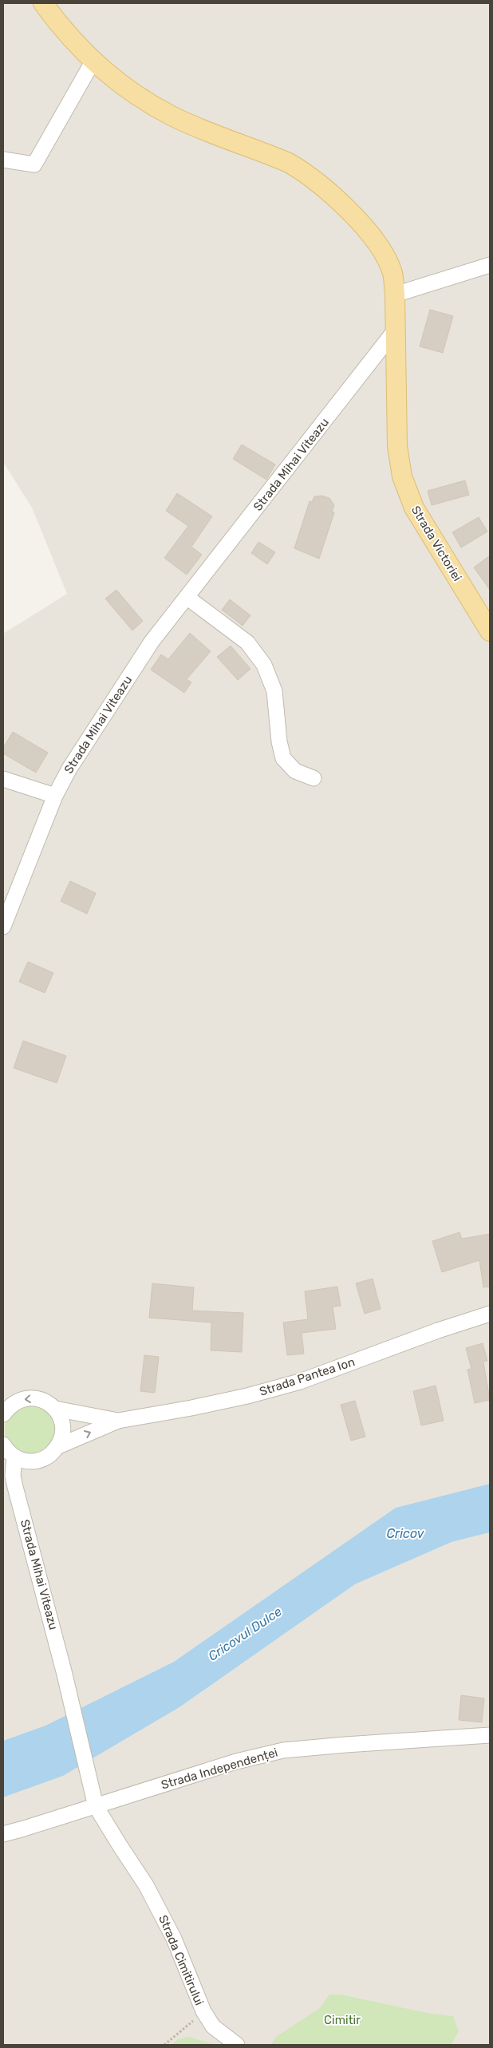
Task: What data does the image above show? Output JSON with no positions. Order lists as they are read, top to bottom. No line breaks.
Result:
{"streets":{"main road":["Strada Victoriei"],"street":["Strada Mihai Viteazu","Strada Pantea Ion","Strada Independenței","Strada Cimitirului"]},"crossings":[["Strada Mihai Viteazu","Strada Victoriei"],["Strada Mihai Viteazu","Strada Independenței"],["Strada Mihai Viteazu","Strada Cimitirului"],["Strada Independenței","Strada Cimitirului"]],"water":["Cricov","Cricovul Dulce"],"parks":["Cimitir"]}
